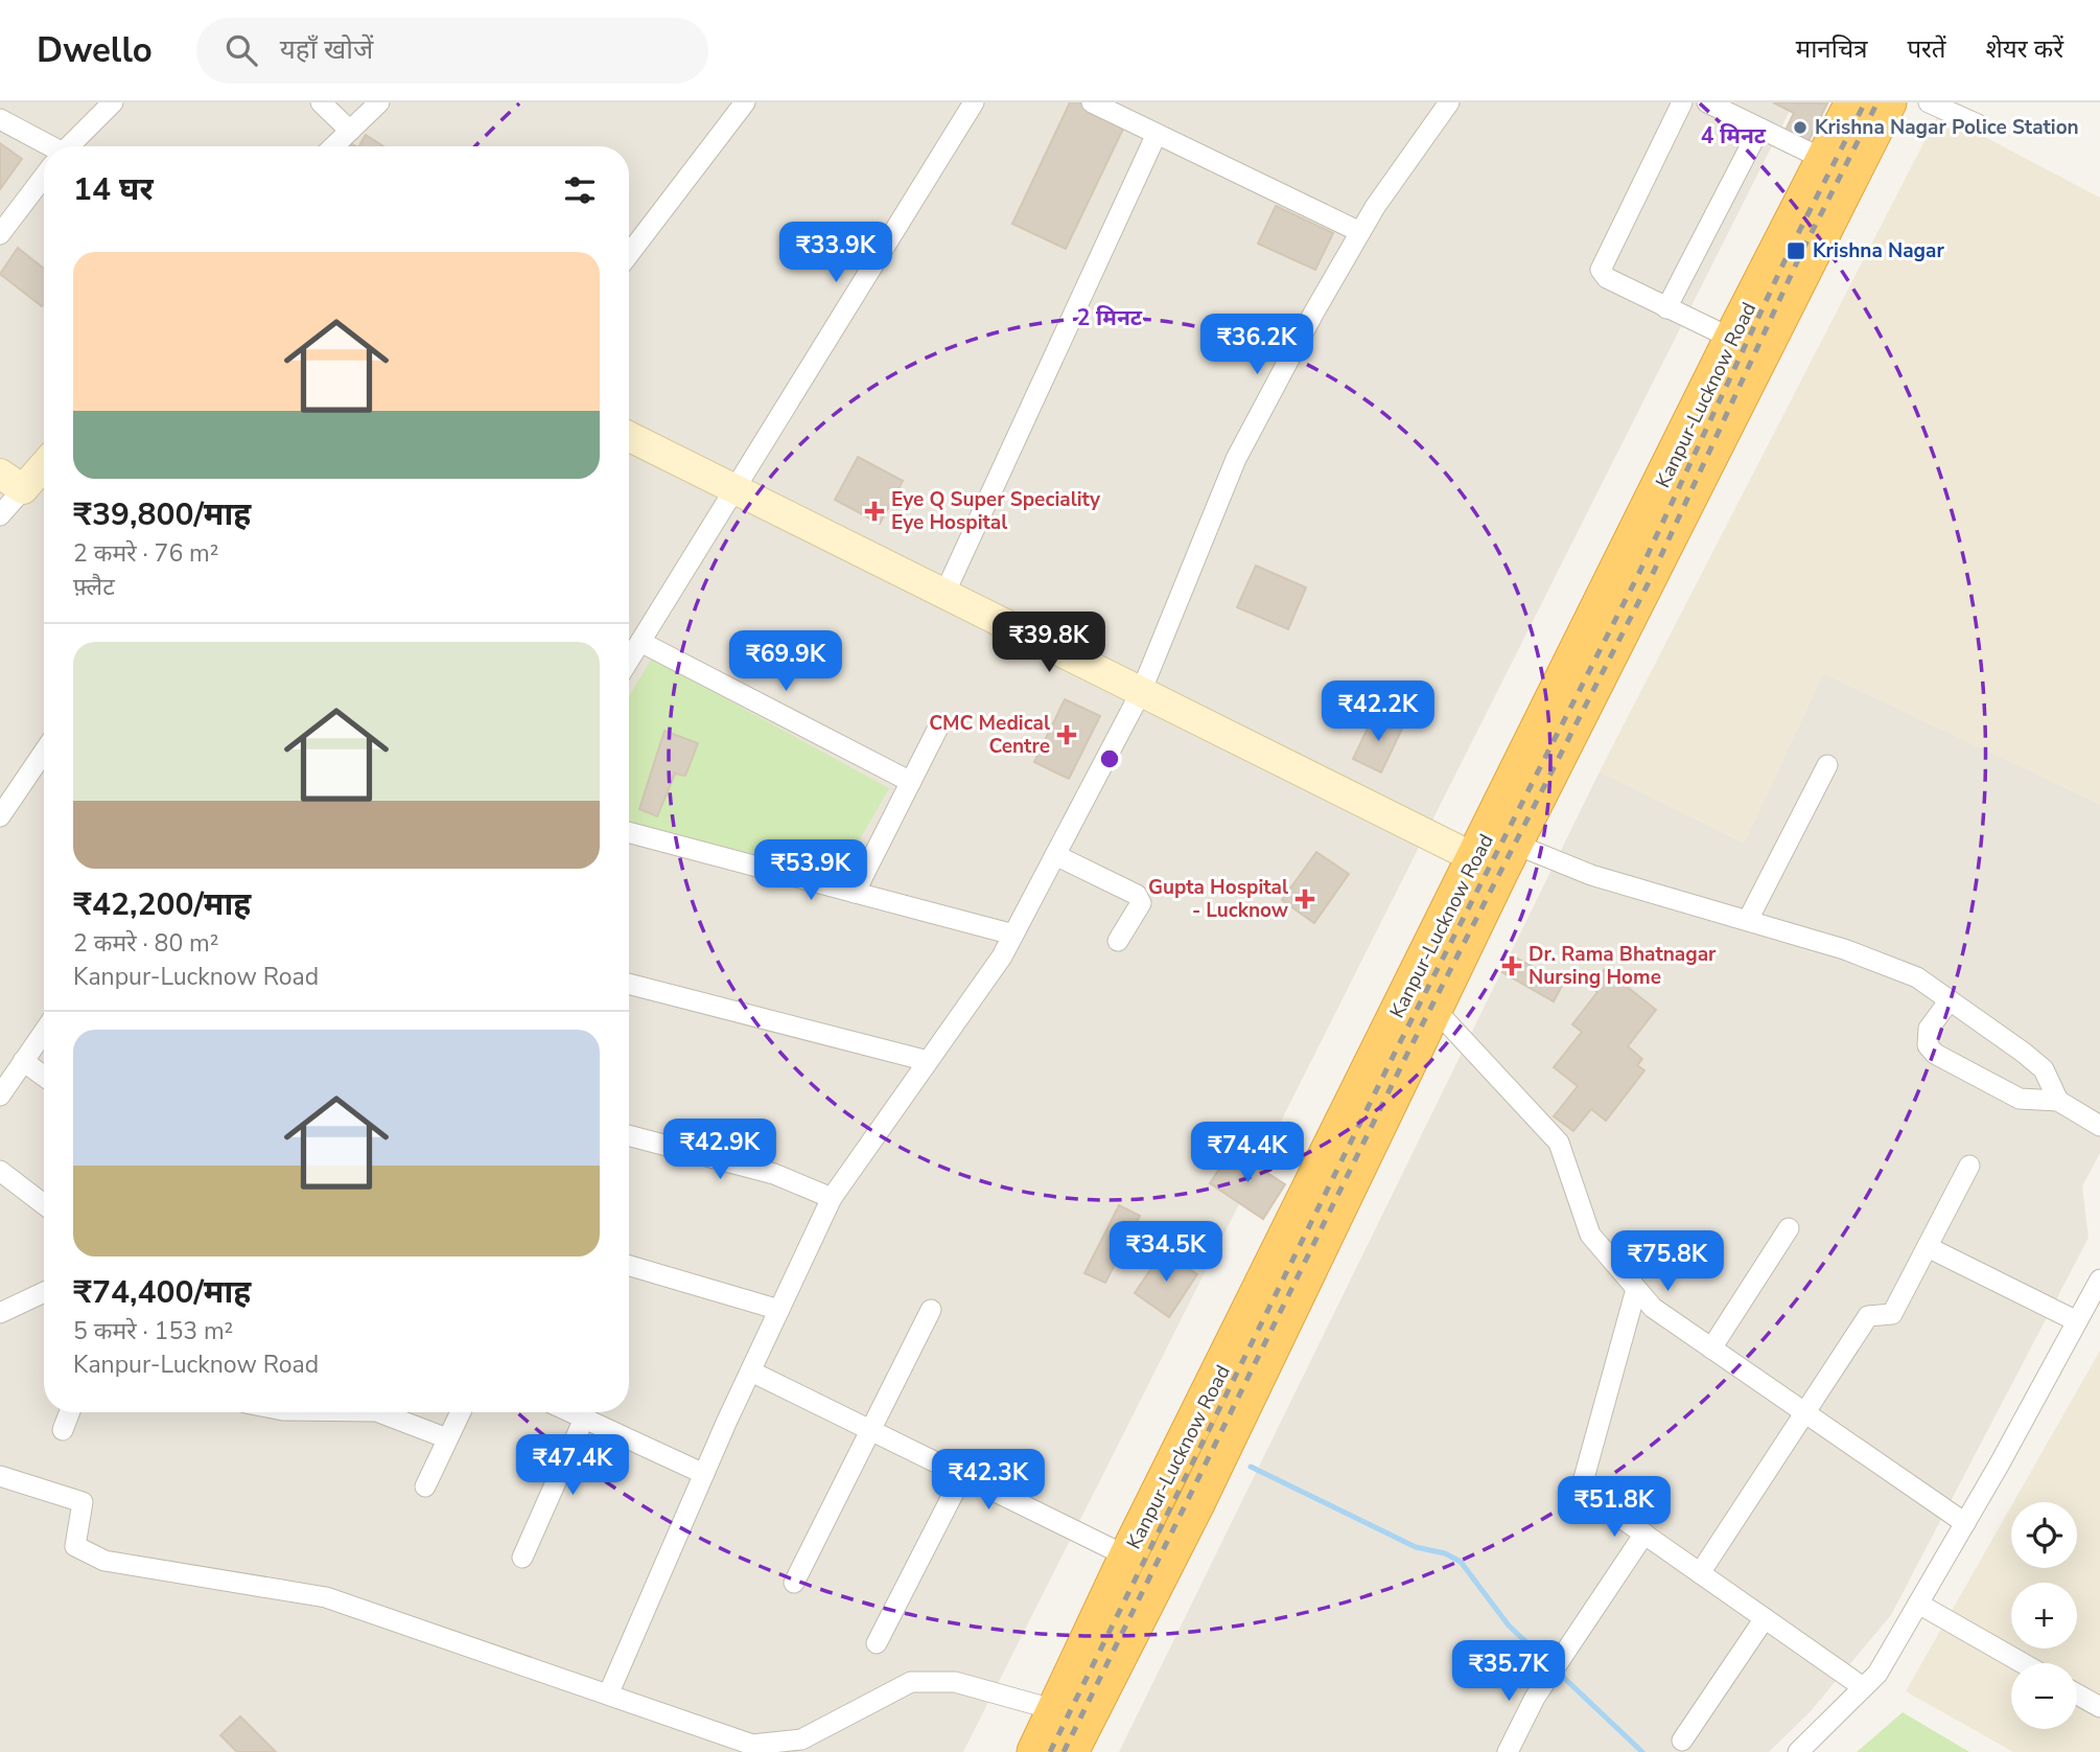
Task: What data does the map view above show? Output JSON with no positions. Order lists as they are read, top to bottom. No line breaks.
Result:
{"streets":{"highway":["Kanpur-Lucknow Road"]},"places":{"other":["Krishna Nagar Police Station"],"transit":["Krishna Nagar"],"health":["Eye Q Super Speciality Eye Hospital","CMC Medical Centre","Gupta Hospital - Lucknow","Dr. Rama Bhatnagar Nursing Home"]},"page":{"header":"Dwello","search":"यहाँ खोजें","nav":["मानचित्र","परतें","शेयर करें"],"heading":"14 घर","price":["₹33.9K","₹36.2K","₹39.8K","₹69.9K","₹42.2K","₹53.9K","₹42.9K","₹74.4K","₹34.5K","₹75.8K","₹47.4K","₹42.3K","₹51.8K","₹35.7K"],"list":[{"name":"₹39,800/माह","note":"2 कमरे · 76 m² · फ़्लैट"},{"name":"₹42,200/माह","note":"2 कमरे · 80 m² · Kanpur-Lucknow Road"},{"name":"₹74,400/माह","note":"5 कमरे · 153 m² · Kanpur-Lucknow Road"}],"map_buttons":["+","−"]},"rings":["4 मिनट","2 मिनट"]}
